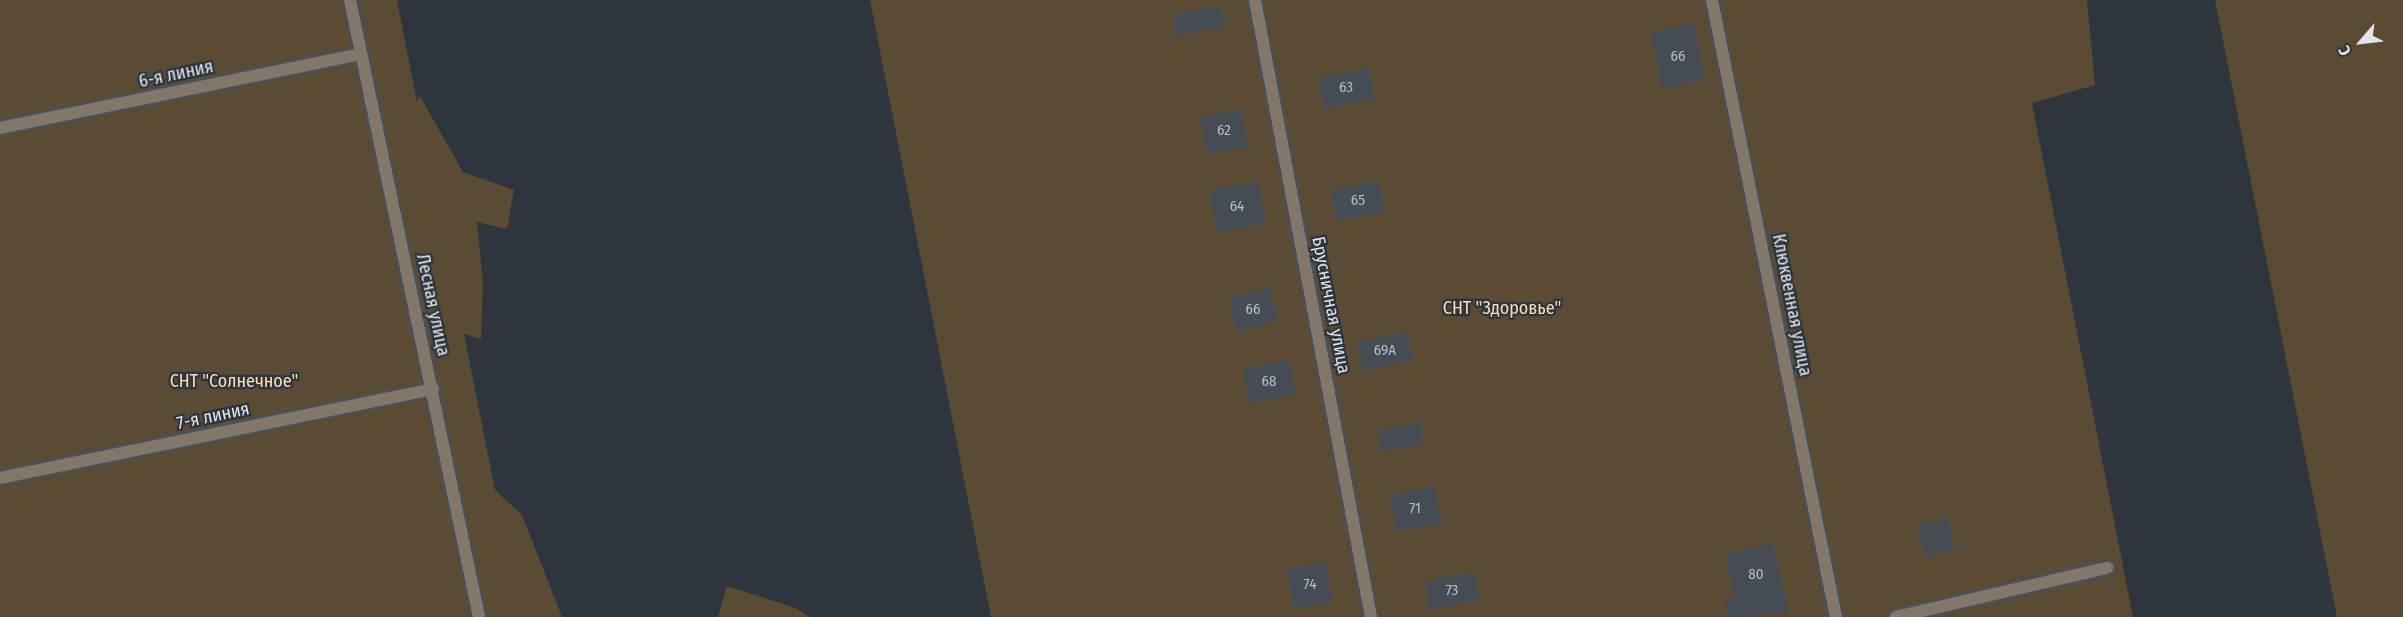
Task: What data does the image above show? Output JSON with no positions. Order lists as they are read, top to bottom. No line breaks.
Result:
{"streets":{"street":["6-я линия","Лесная улица","Брусничная улица","Клюквенная улица","7-я линия"]},"crossings":[["6-я линия","Лесная улица"],["Лесная улица","7-я линия"]],"parks":["СНТ \"Здоровье\"","СНТ \"Солнечное\""],"house_numbers":["66","63","62","65","64","66","69А","68","71","80","74","73"],"north":"bottom left"}
